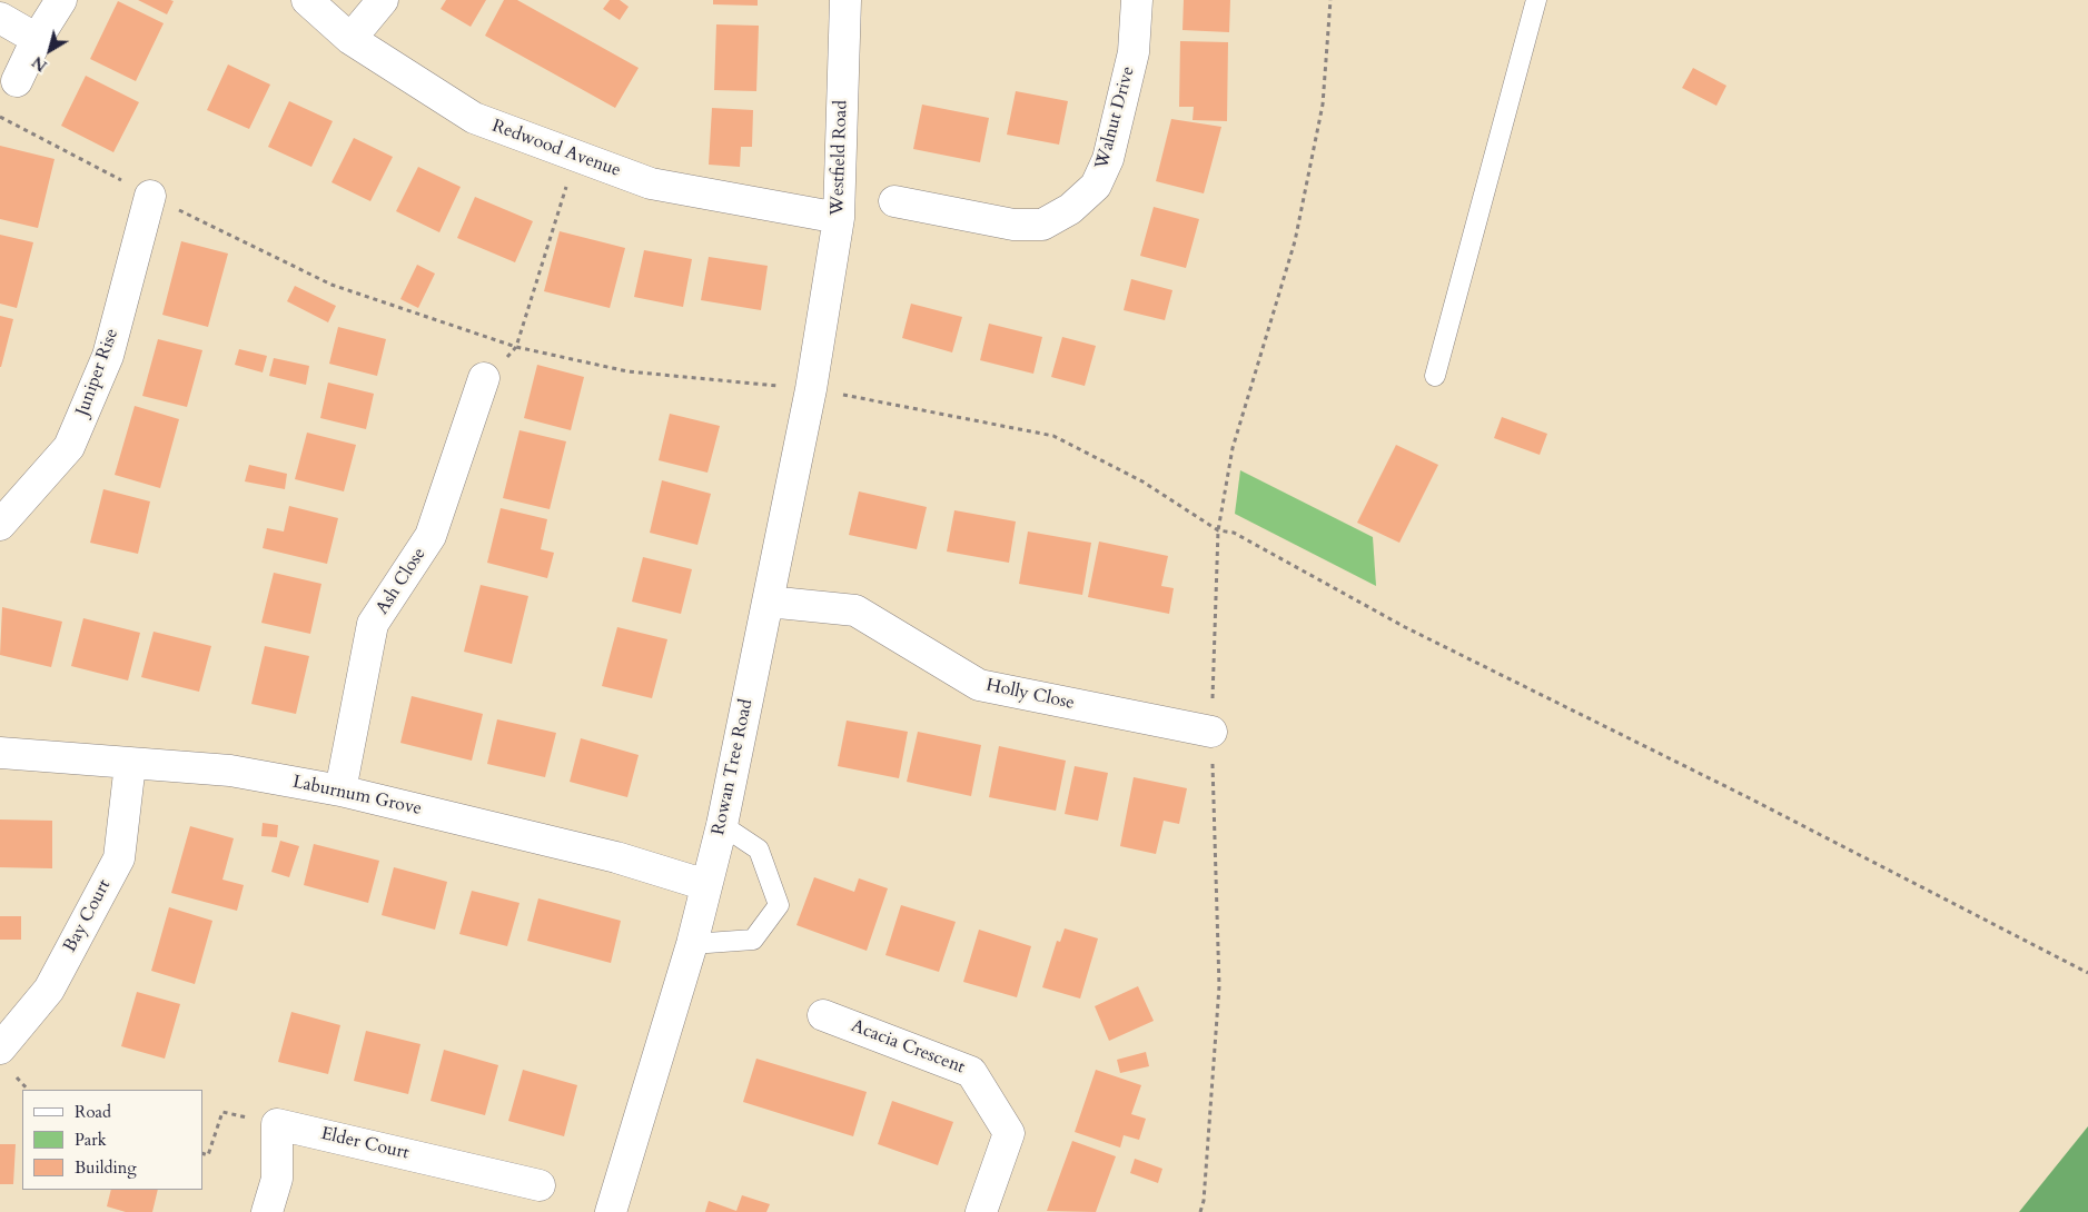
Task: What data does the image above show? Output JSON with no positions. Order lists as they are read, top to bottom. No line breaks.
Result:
{"streets":{"street":["Walnut Drive","Redwood Avenue","Westfield Road","Juniper Rise","Ash Close","Holly Close","Rowan Tree Road","Laburnum Grove","Bay Court","Acacia Crescent","Elder Court"]},"crossings":[["Redwood Avenue","Westfield Road"],["Westfield Road","Rowan Tree Road"],["Ash Close","Laburnum Grove"],["Holly Close","Rowan Tree Road"],["Rowan Tree Road","Laburnum Grove"],["Laburnum Grove","Bay Court"]],"legend":["Road","Park","Building"],"north":"bottom left"}
